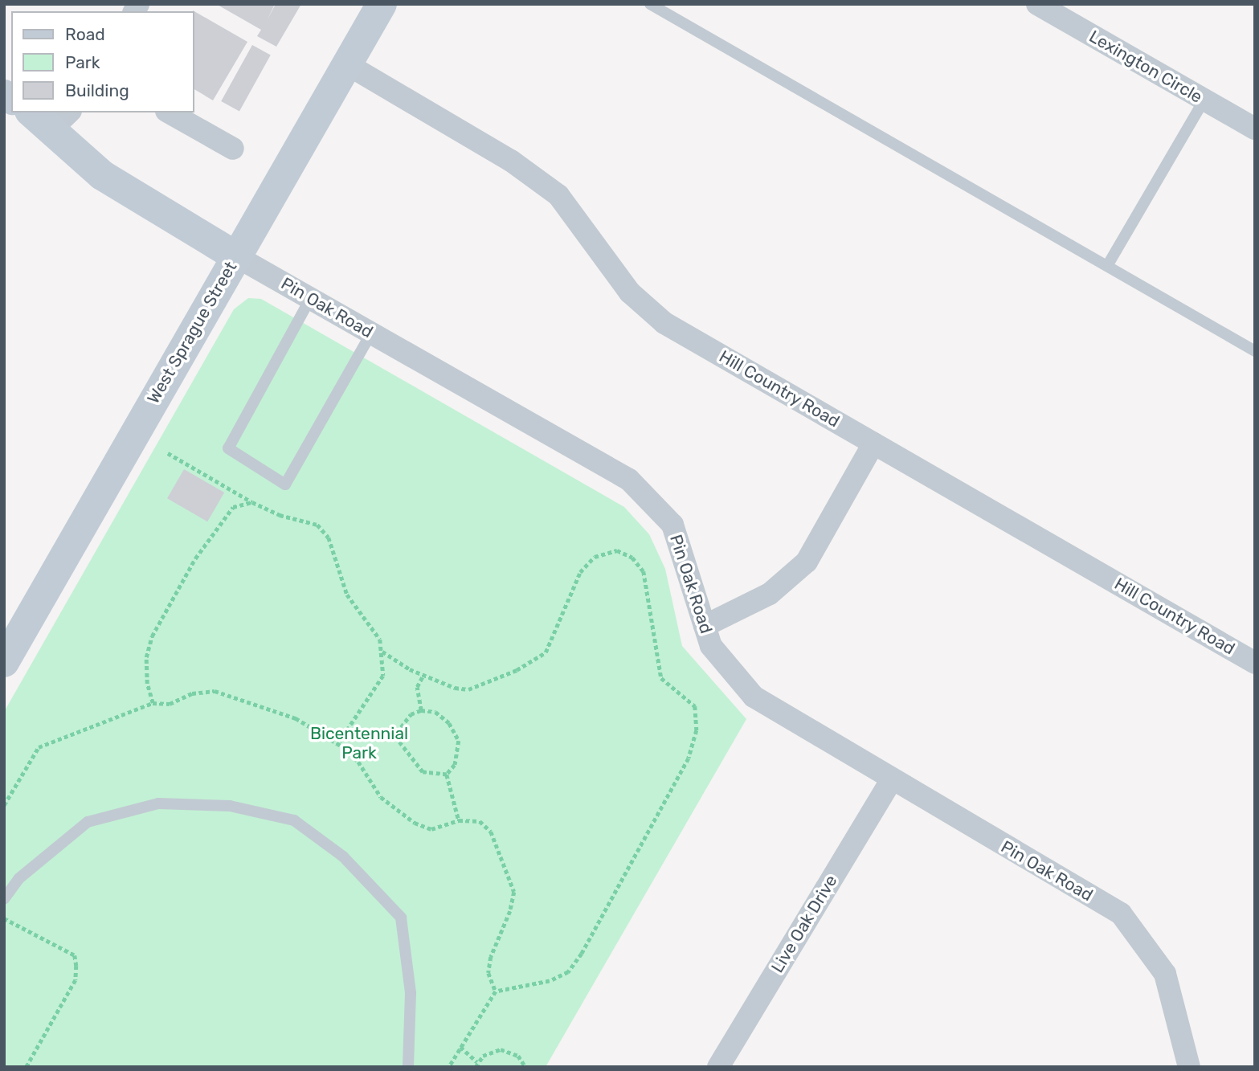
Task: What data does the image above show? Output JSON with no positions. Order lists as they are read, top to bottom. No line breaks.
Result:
{"streets":{"street":["Lexington Circle","Pin Oak Road","West Sprague Street","Hill Country Road","Live Oak Drive"]},"crossings":[["Pin Oak Road","West Sprague Street"],["Pin Oak Road","Live Oak Drive"],["West Sprague Street","Hill Country Road"]],"parks":["Bicentennial Park"],"legend":["Road","Park","Building"]}
